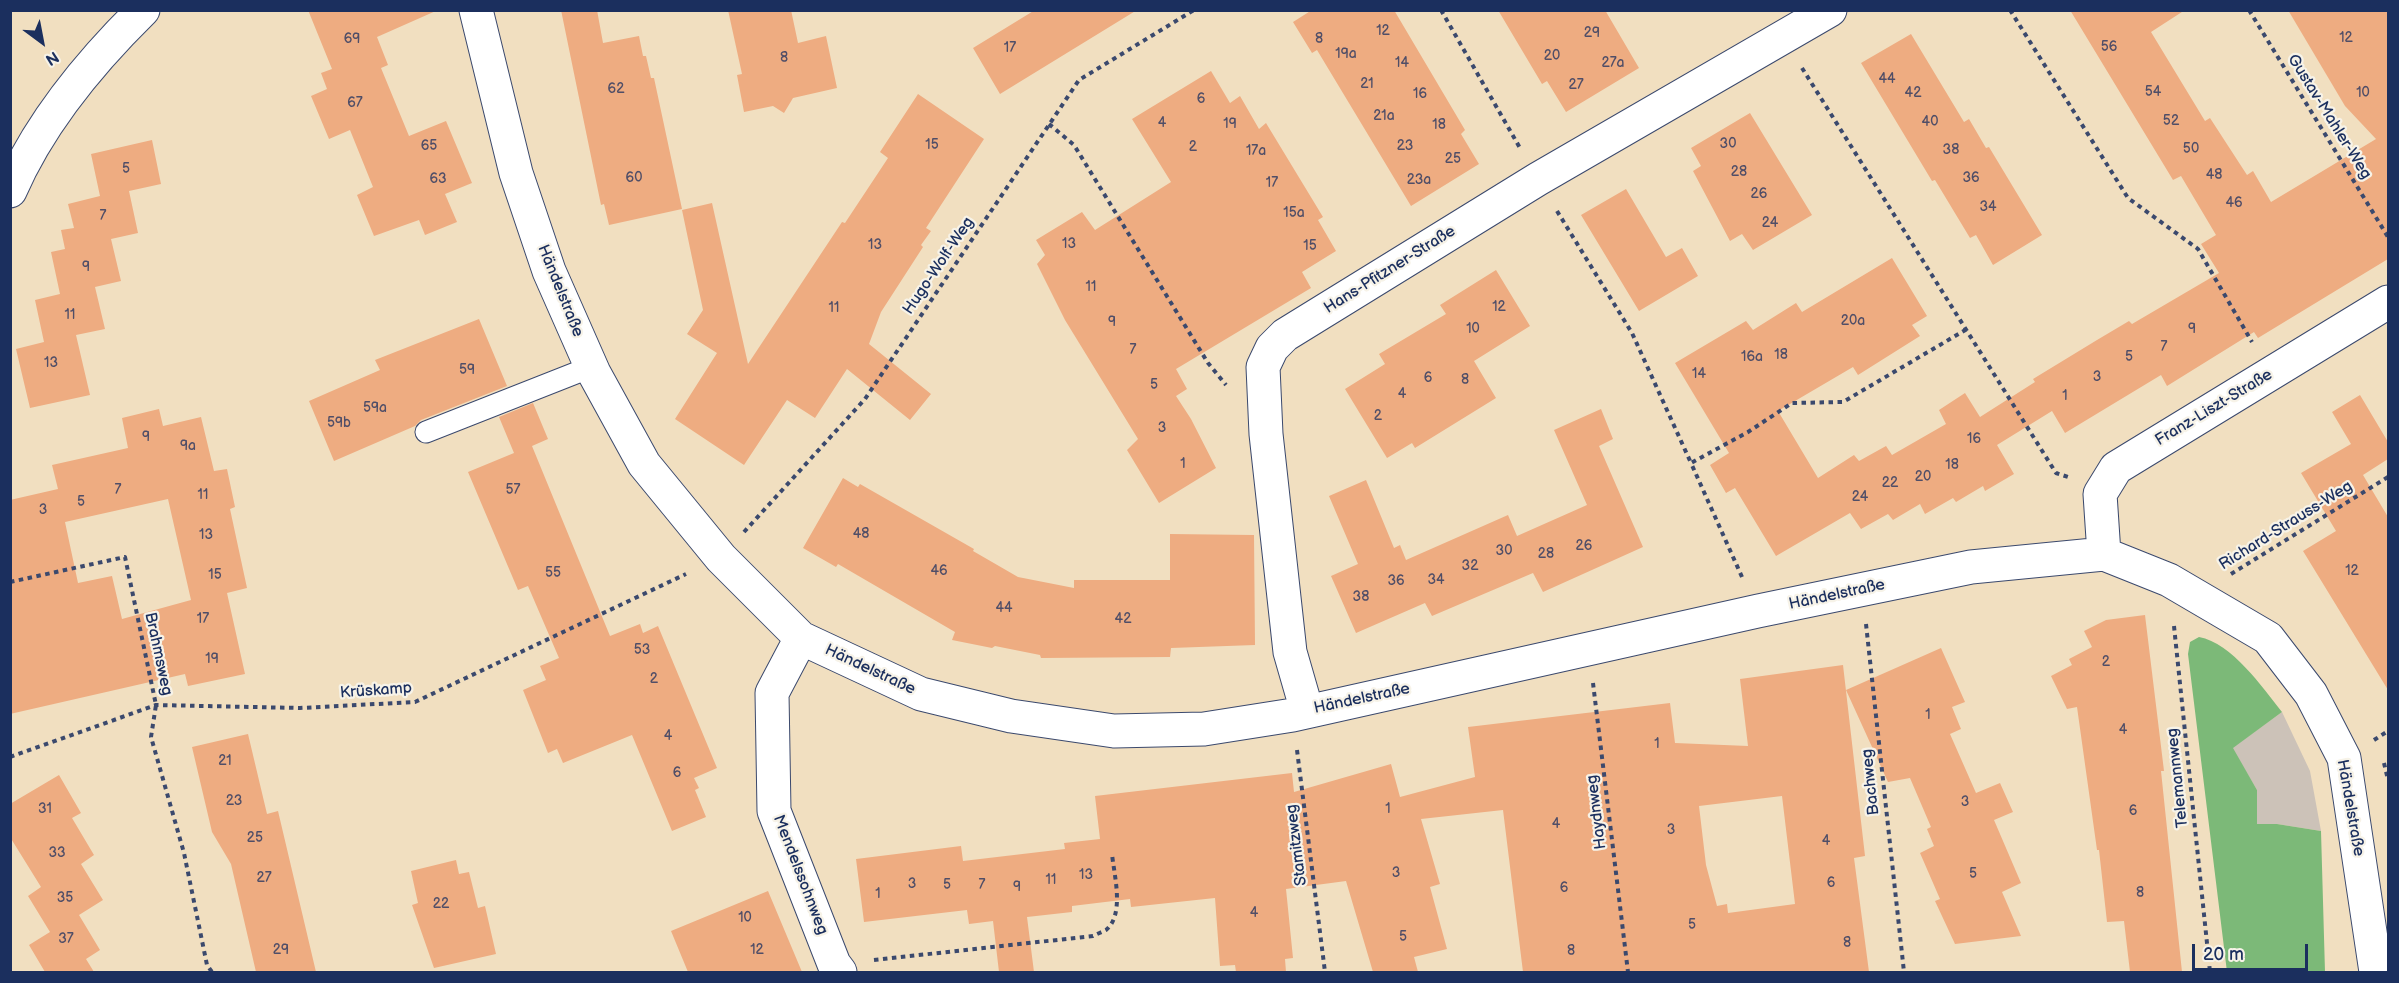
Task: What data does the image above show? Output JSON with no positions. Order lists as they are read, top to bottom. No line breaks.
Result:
{"streets":{"street":["Hans-Pfitzner-Straße","Händelstraße","Franz-Liszt-Straße","Mendelssohnweg"],"path":["Gustav-Mahler-Weg","Hugo-Wolf-Weg","Richard-Strauss-Weg","Brahmsweg","Krüskamp","Telemannweg","Bachweg","Haydnweg","Stamitzweg"]},"crossings":[["Hugo-Wolf-Weg","Händelstraße"],["Hugo-Wolf-Weg","Krüskamp"],["Hans-Pfitzner-Straße","Händelstraße"],["Hans-Pfitzner-Straße","Stamitzweg"],["Händelstraße","Richard-Strauss-Weg"],["Händelstraße","Krüskamp"],["Händelstraße","Telemannweg"],["Händelstraße","Bachweg"],["Händelstraße","Haydnweg"],["Händelstraße","Stamitzweg"],["Händelstraße","Mendelssohnweg"],["Richard-Strauss-Weg","Telemannweg"],["Brahmsweg","Krüskamp"]],"house_numbers":["12","29","12","69","8","56","17","19a","20","8","14","27a","44","21","27","62","54","42","10","16","6","67","21a","52","40","4","19","18","30","15","65","23","2","50","38","17a","25","5","28","48","60","36","63","23a","17","26","46","34","15a","7","24","13","13","15","9","11","12","11","11","20a","9","10","9","7","7","18","16a","5","13","59","14","3","6","8","5","4","1","59a","2","59b","3","9","16","9a","1","18","20","22","7","57","11","24","5","3","48","13","26","30","28","32","46","12","55","15","34","36","38","44","17","42","53","19","2","2","1","4","4","1","21","6","23","3","31","1","6","4","3","25","4","33","3","5","13","27","11","6","3","5","7","9","6","8","1","35","22","4","10","5","5","37","8","29","12","8"],"scale_bar":"20 m","north":"bottom right"}
